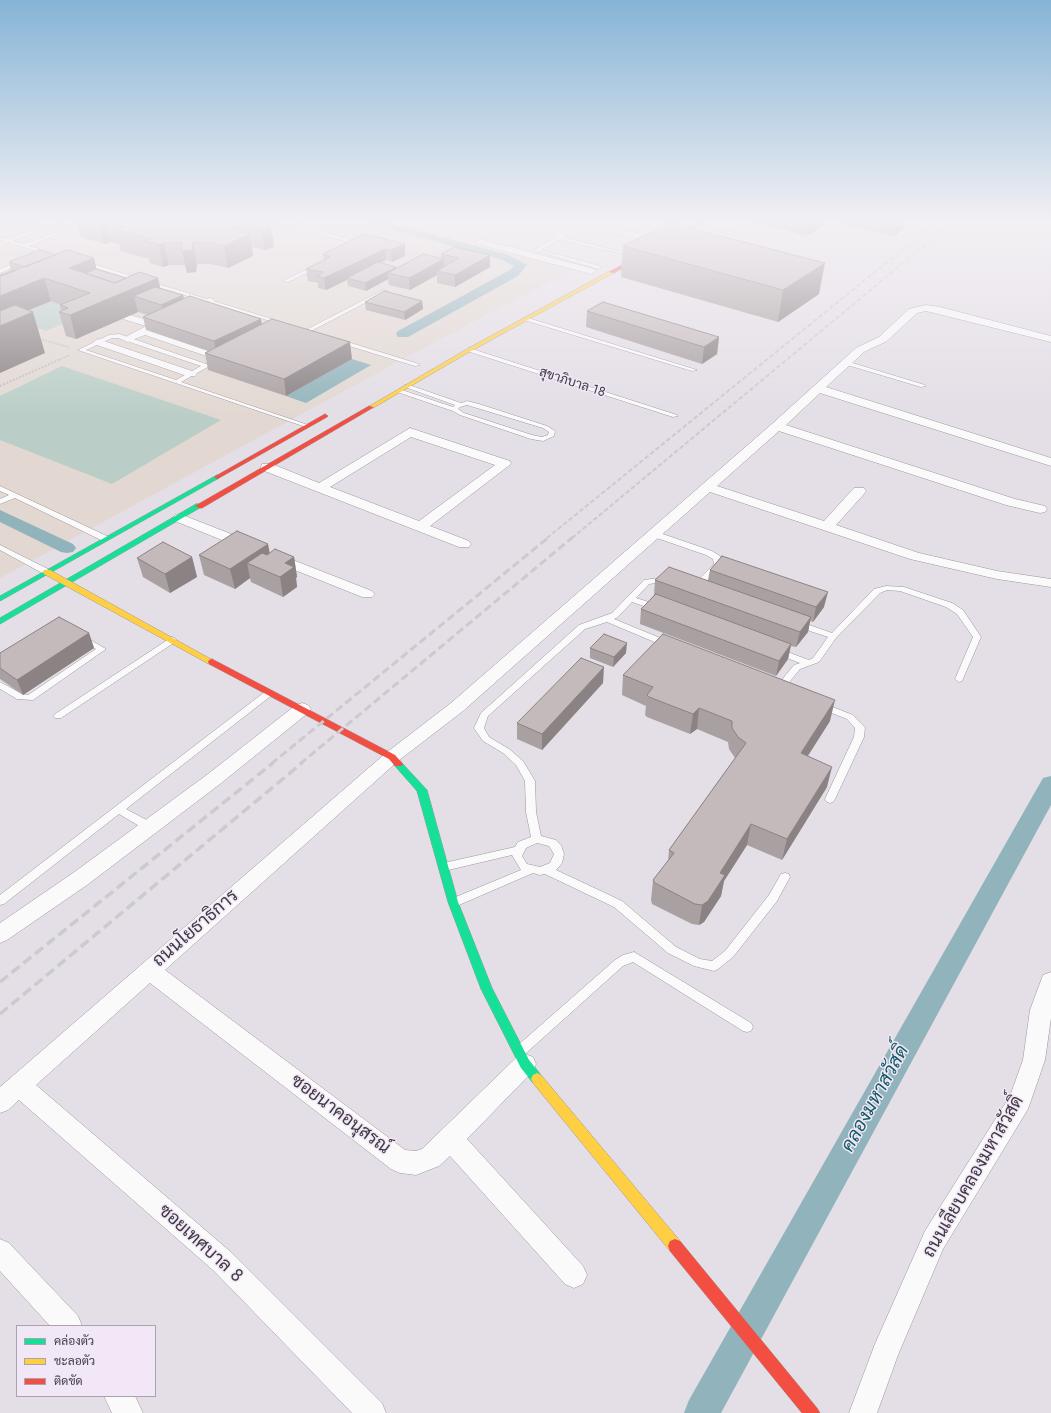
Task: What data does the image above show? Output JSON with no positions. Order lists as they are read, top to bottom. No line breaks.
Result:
{"streets":{"street":["ถนนโยธาธิการ","ซอยนาคอนุสรณ์","ถนนเลียบคลองมหาสวัสดิ์","ซอยเทศบาล 8"],"lane":["สุขาภิบาล 18"]},"crossings":[["ถนนโยธาธิการ","ซอยนาคอนุสรณ์"],["ถนนโยธาธิการ","ซอยเทศบาล 8"]],"water":["คลองมหาสวัสดิ์"],"legend":["คล่องตัว","ชะลอตัว","ติดขัด"]}
